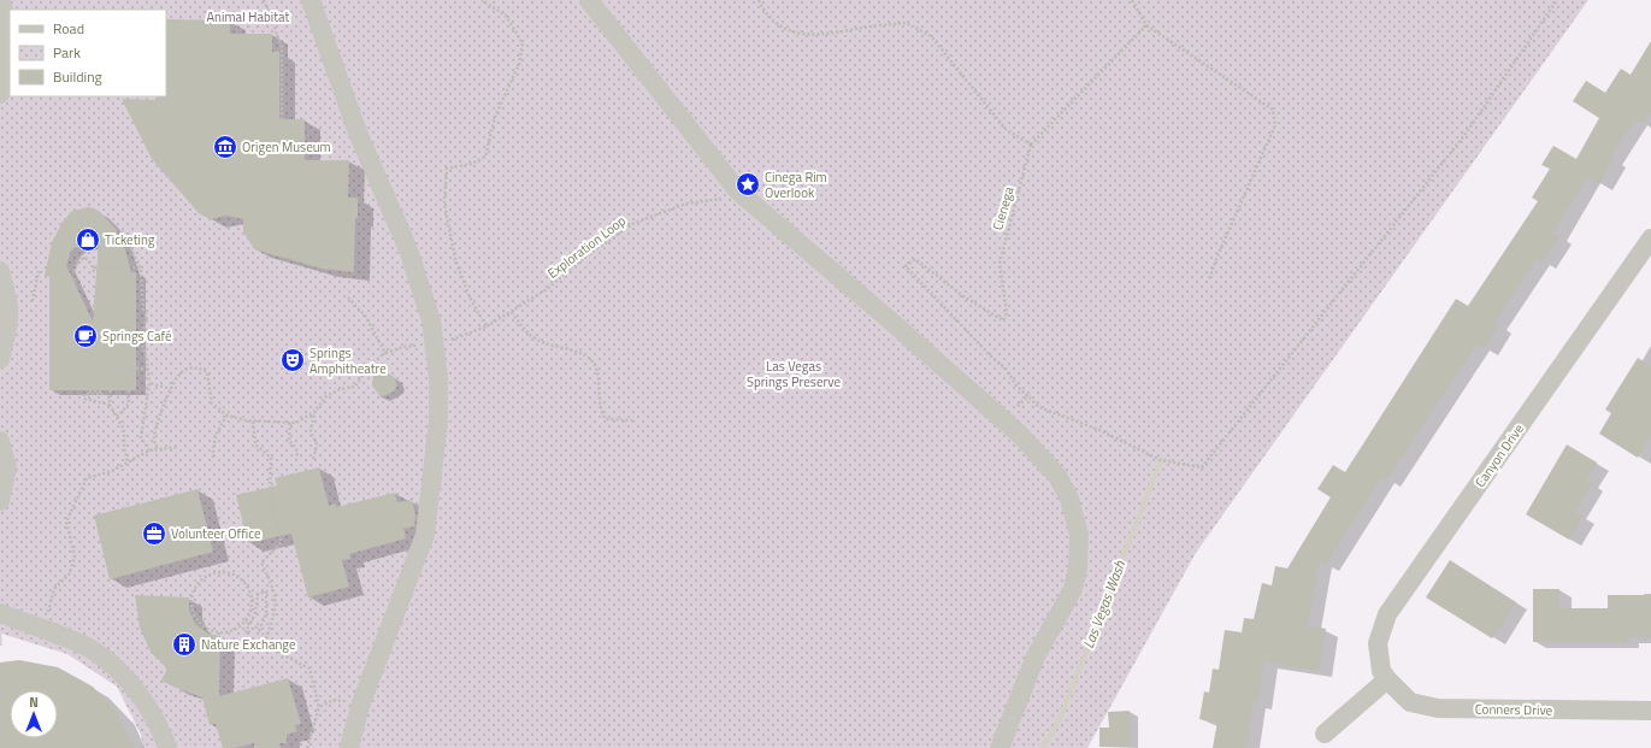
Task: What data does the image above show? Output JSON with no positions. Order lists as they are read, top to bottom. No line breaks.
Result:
{"streets":{"street":["Canyon Drive","Conners Drive"],"path":["Cienega","Exploration Loop"]},"crossings":[["Canyon Drive","Conners Drive"]],"water":["Las Vegas Wash"],"parks":["Animal Habitat","Las Vegas Springs Preserve"],"places":{"museum":["Origen Museum"],"place":["Cinega Rim Overlook"],"shop":["Ticketing"],"cafe":["Springs Café"],"theatre":["Springs Amphitheatre"],"office":["Volunteer Office"],"building":["Nature Exchange"]},"legend":["Road","Park","Building"],"north":"top"}
